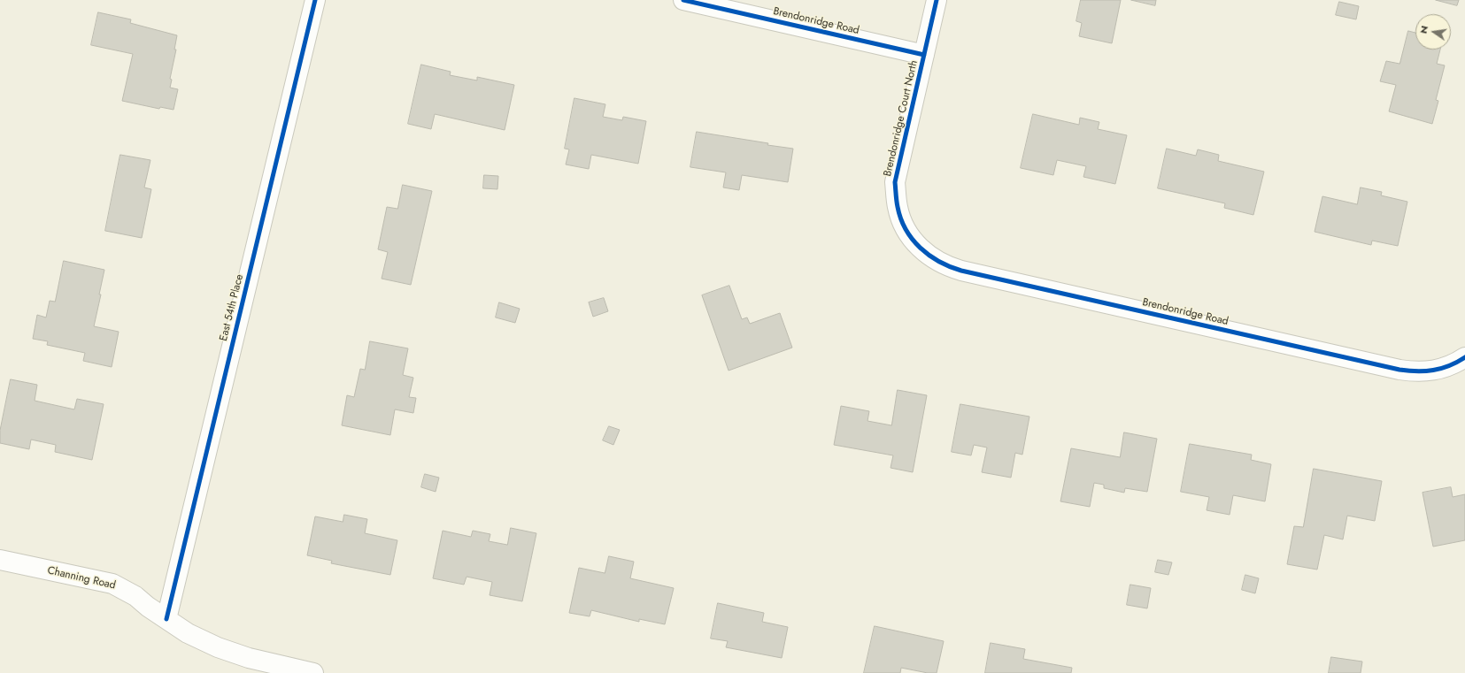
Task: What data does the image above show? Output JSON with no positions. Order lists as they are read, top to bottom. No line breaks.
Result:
{"streets":{"street":["Brendonridge Road","Brendonridge Court North","East 54th Place","Channing Road"]},"crossings":[["Brendonridge Road","Brendonridge Court North"],["East 54th Place","Channing Road"]],"north":"left"}
